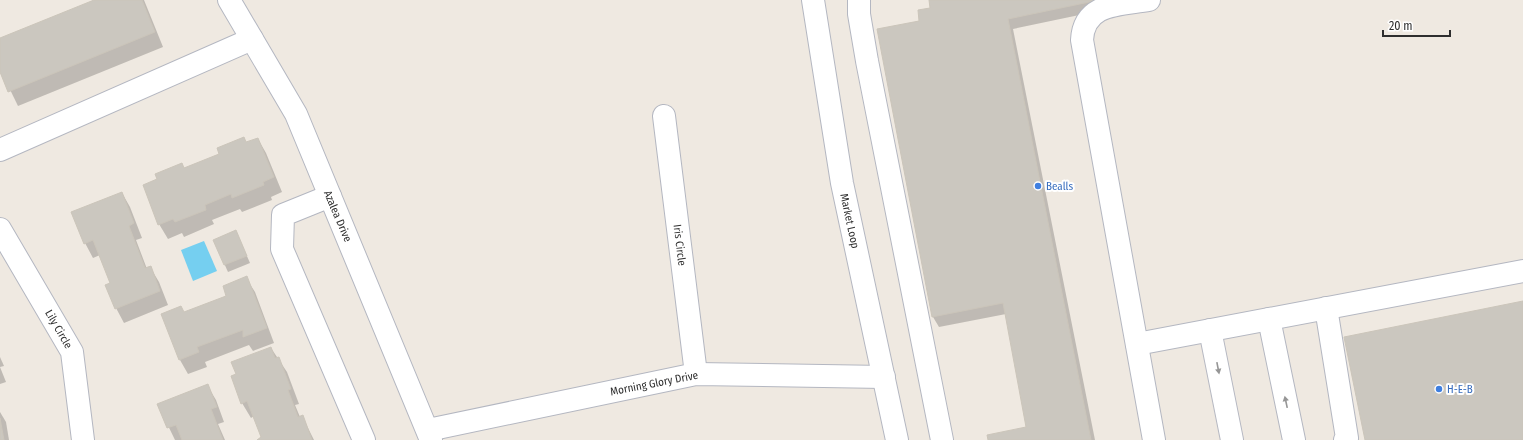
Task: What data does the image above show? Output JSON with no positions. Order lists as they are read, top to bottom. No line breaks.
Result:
{"streets":{"street":["Azalea Drive","Market Loop","Iris Circle","Lily Circle","Morning Glory Drive"]},"crossings":[["Azalea Drive","Morning Glory Drive"],["Market Loop","Morning Glory Drive"],["Iris Circle","Morning Glory Drive"]],"places":["Bealls","H-E-B"],"scale_bar":"20 m"}
